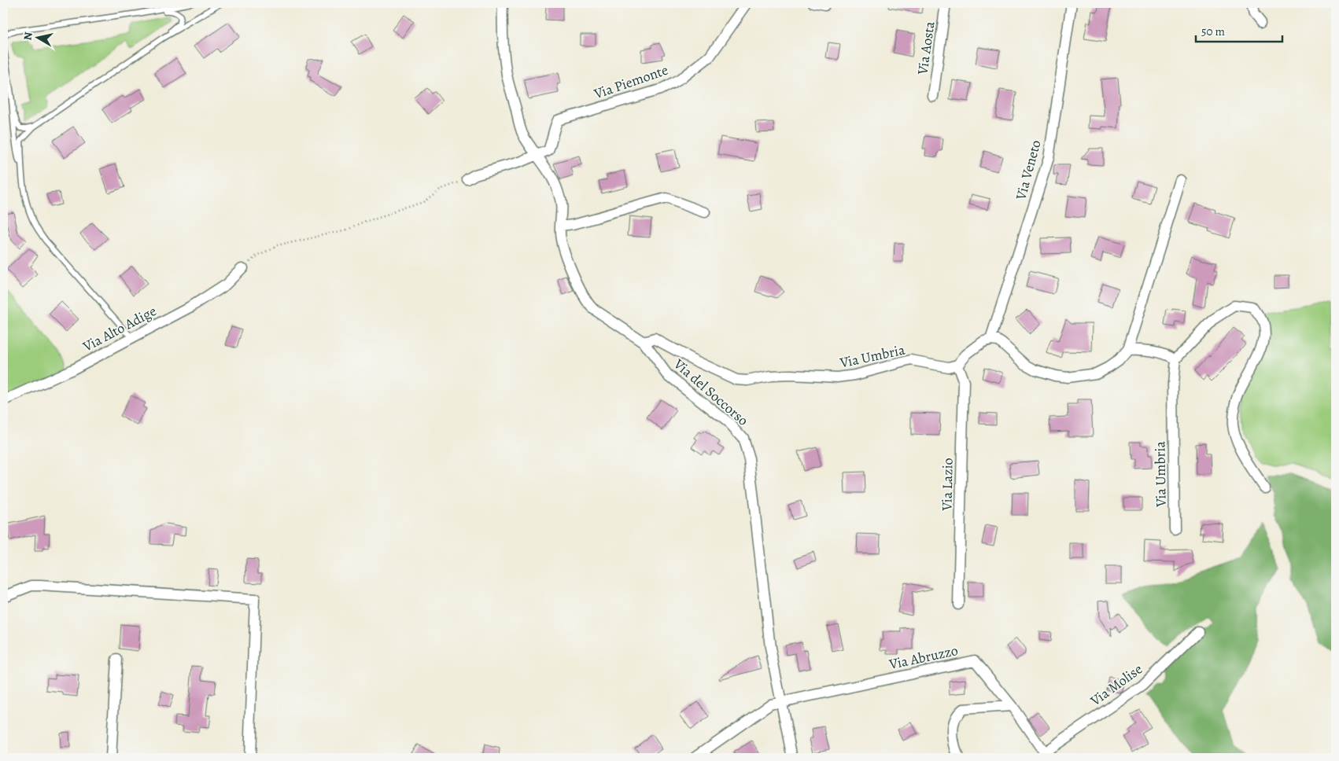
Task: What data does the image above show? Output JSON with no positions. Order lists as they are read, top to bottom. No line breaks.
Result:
{"streets":{"street":["Via Aosta","Via Piemonte","Via Veneto","Via Alto Adige","Via Umbria","Via del Soccorso","Via Lazio","Via Abruzzo","Via Molise"]},"crossings":[["Via Piemonte","Via del Soccorso"],["Via Umbria","Via del Soccorso"],["Via Umbria","Via Lazio"],["Via del Soccorso","Via Abruzzo"],["Via Abruzzo","Via Molise"]],"scale_bar":"50 m","north":"left"}
